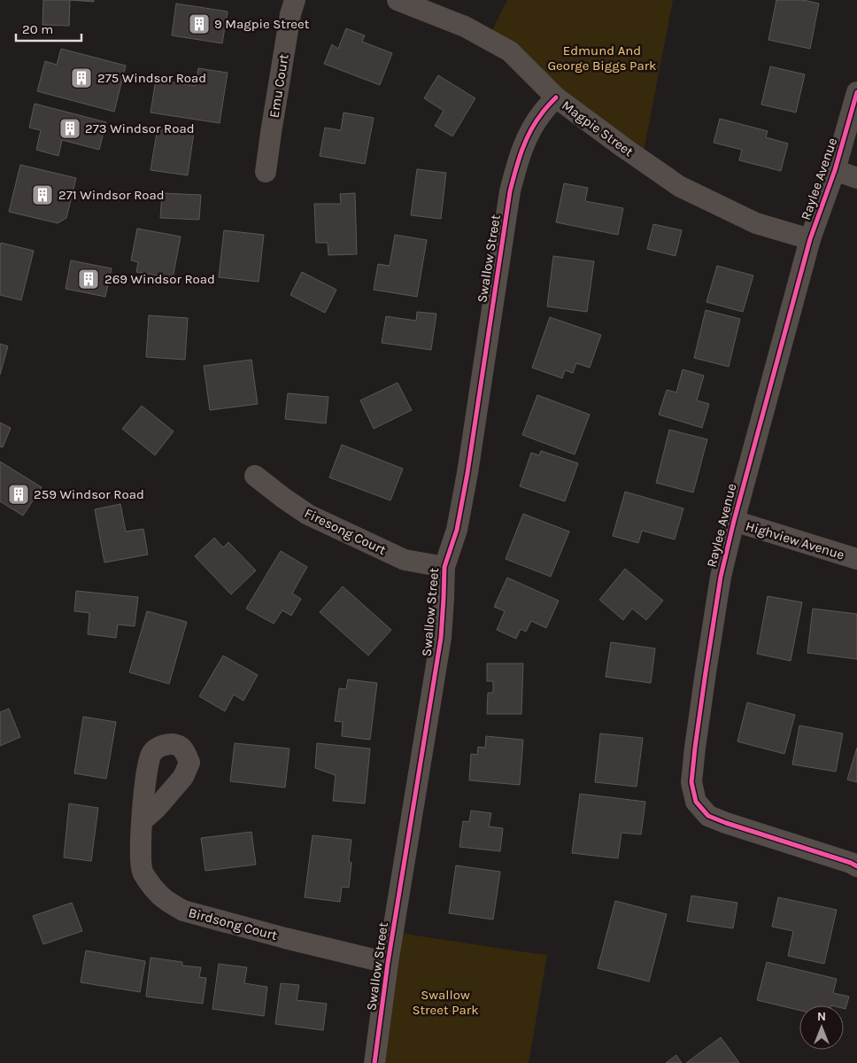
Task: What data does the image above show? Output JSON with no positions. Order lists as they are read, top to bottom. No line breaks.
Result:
{"streets":{"street":["Emu Court","Magpie Street","Raylee Avenue","Swallow Street","Firesong Court","Highview Avenue","Birdsong Court"]},"crossings":[["Magpie Street","Raylee Avenue"],["Magpie Street","Swallow Street"],["Raylee Avenue","Highview Avenue"],["Swallow Street","Firesong Court"],["Swallow Street","Birdsong Court"]],"parks":["Edmund And George Biggs Park","Swallow Street Park"],"places":{"building":["9 Magpie Street","275 Windsor Road","273 Windsor Road","271 Windsor Road","269 Windsor Road","259 Windsor Road"]},"scale_bar":"20 m","north":"top"}
